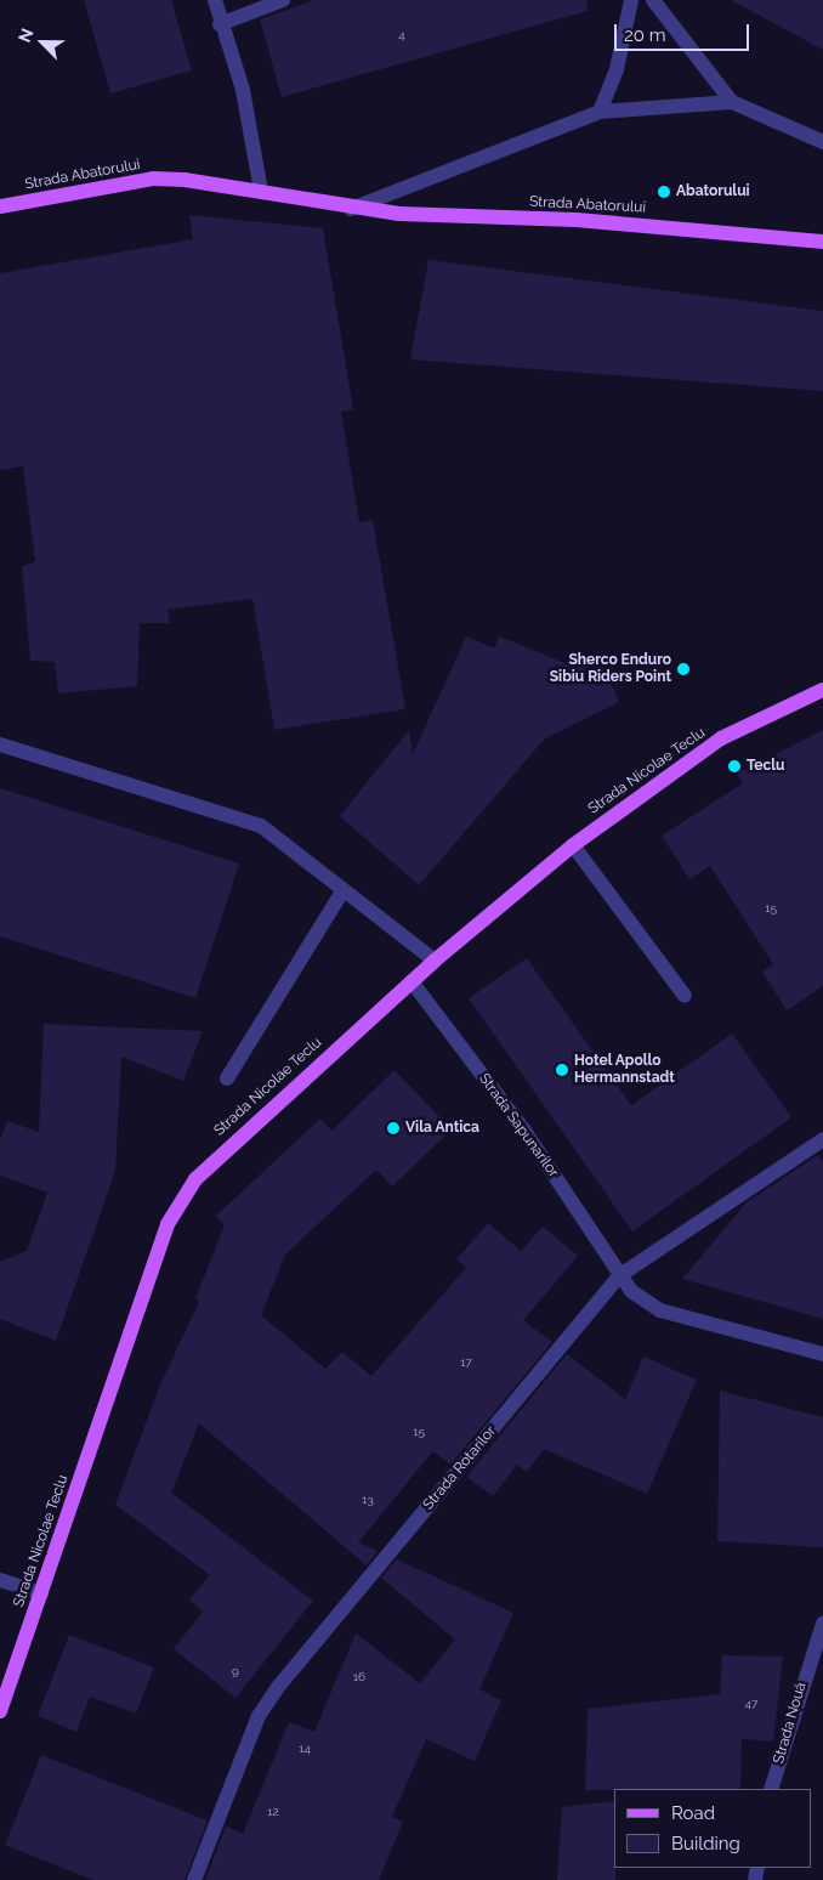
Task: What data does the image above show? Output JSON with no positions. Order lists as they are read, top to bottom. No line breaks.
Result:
{"streets":{"main road":["Strada Abatorului","Strada Nicolae Teclu"],"street":["Strada Sapunarilor","Strada Rotarilor","Strada Nouă"]},"crossings":[["Strada Nicolae Teclu","Strada Sapunarilor"],["Strada Sapunarilor","Strada Rotarilor"]],"places":["Abatorului","Sherco Enduro Sibiu Riders Point","Teclu","Hotel Apollo Hermannstadt","Vila Antica"],"house_numbers":["4","15","17","15","13","9","16","47","14","12"],"legend":["Road","Building"],"scale_bar":"20 m","north":"top left"}
